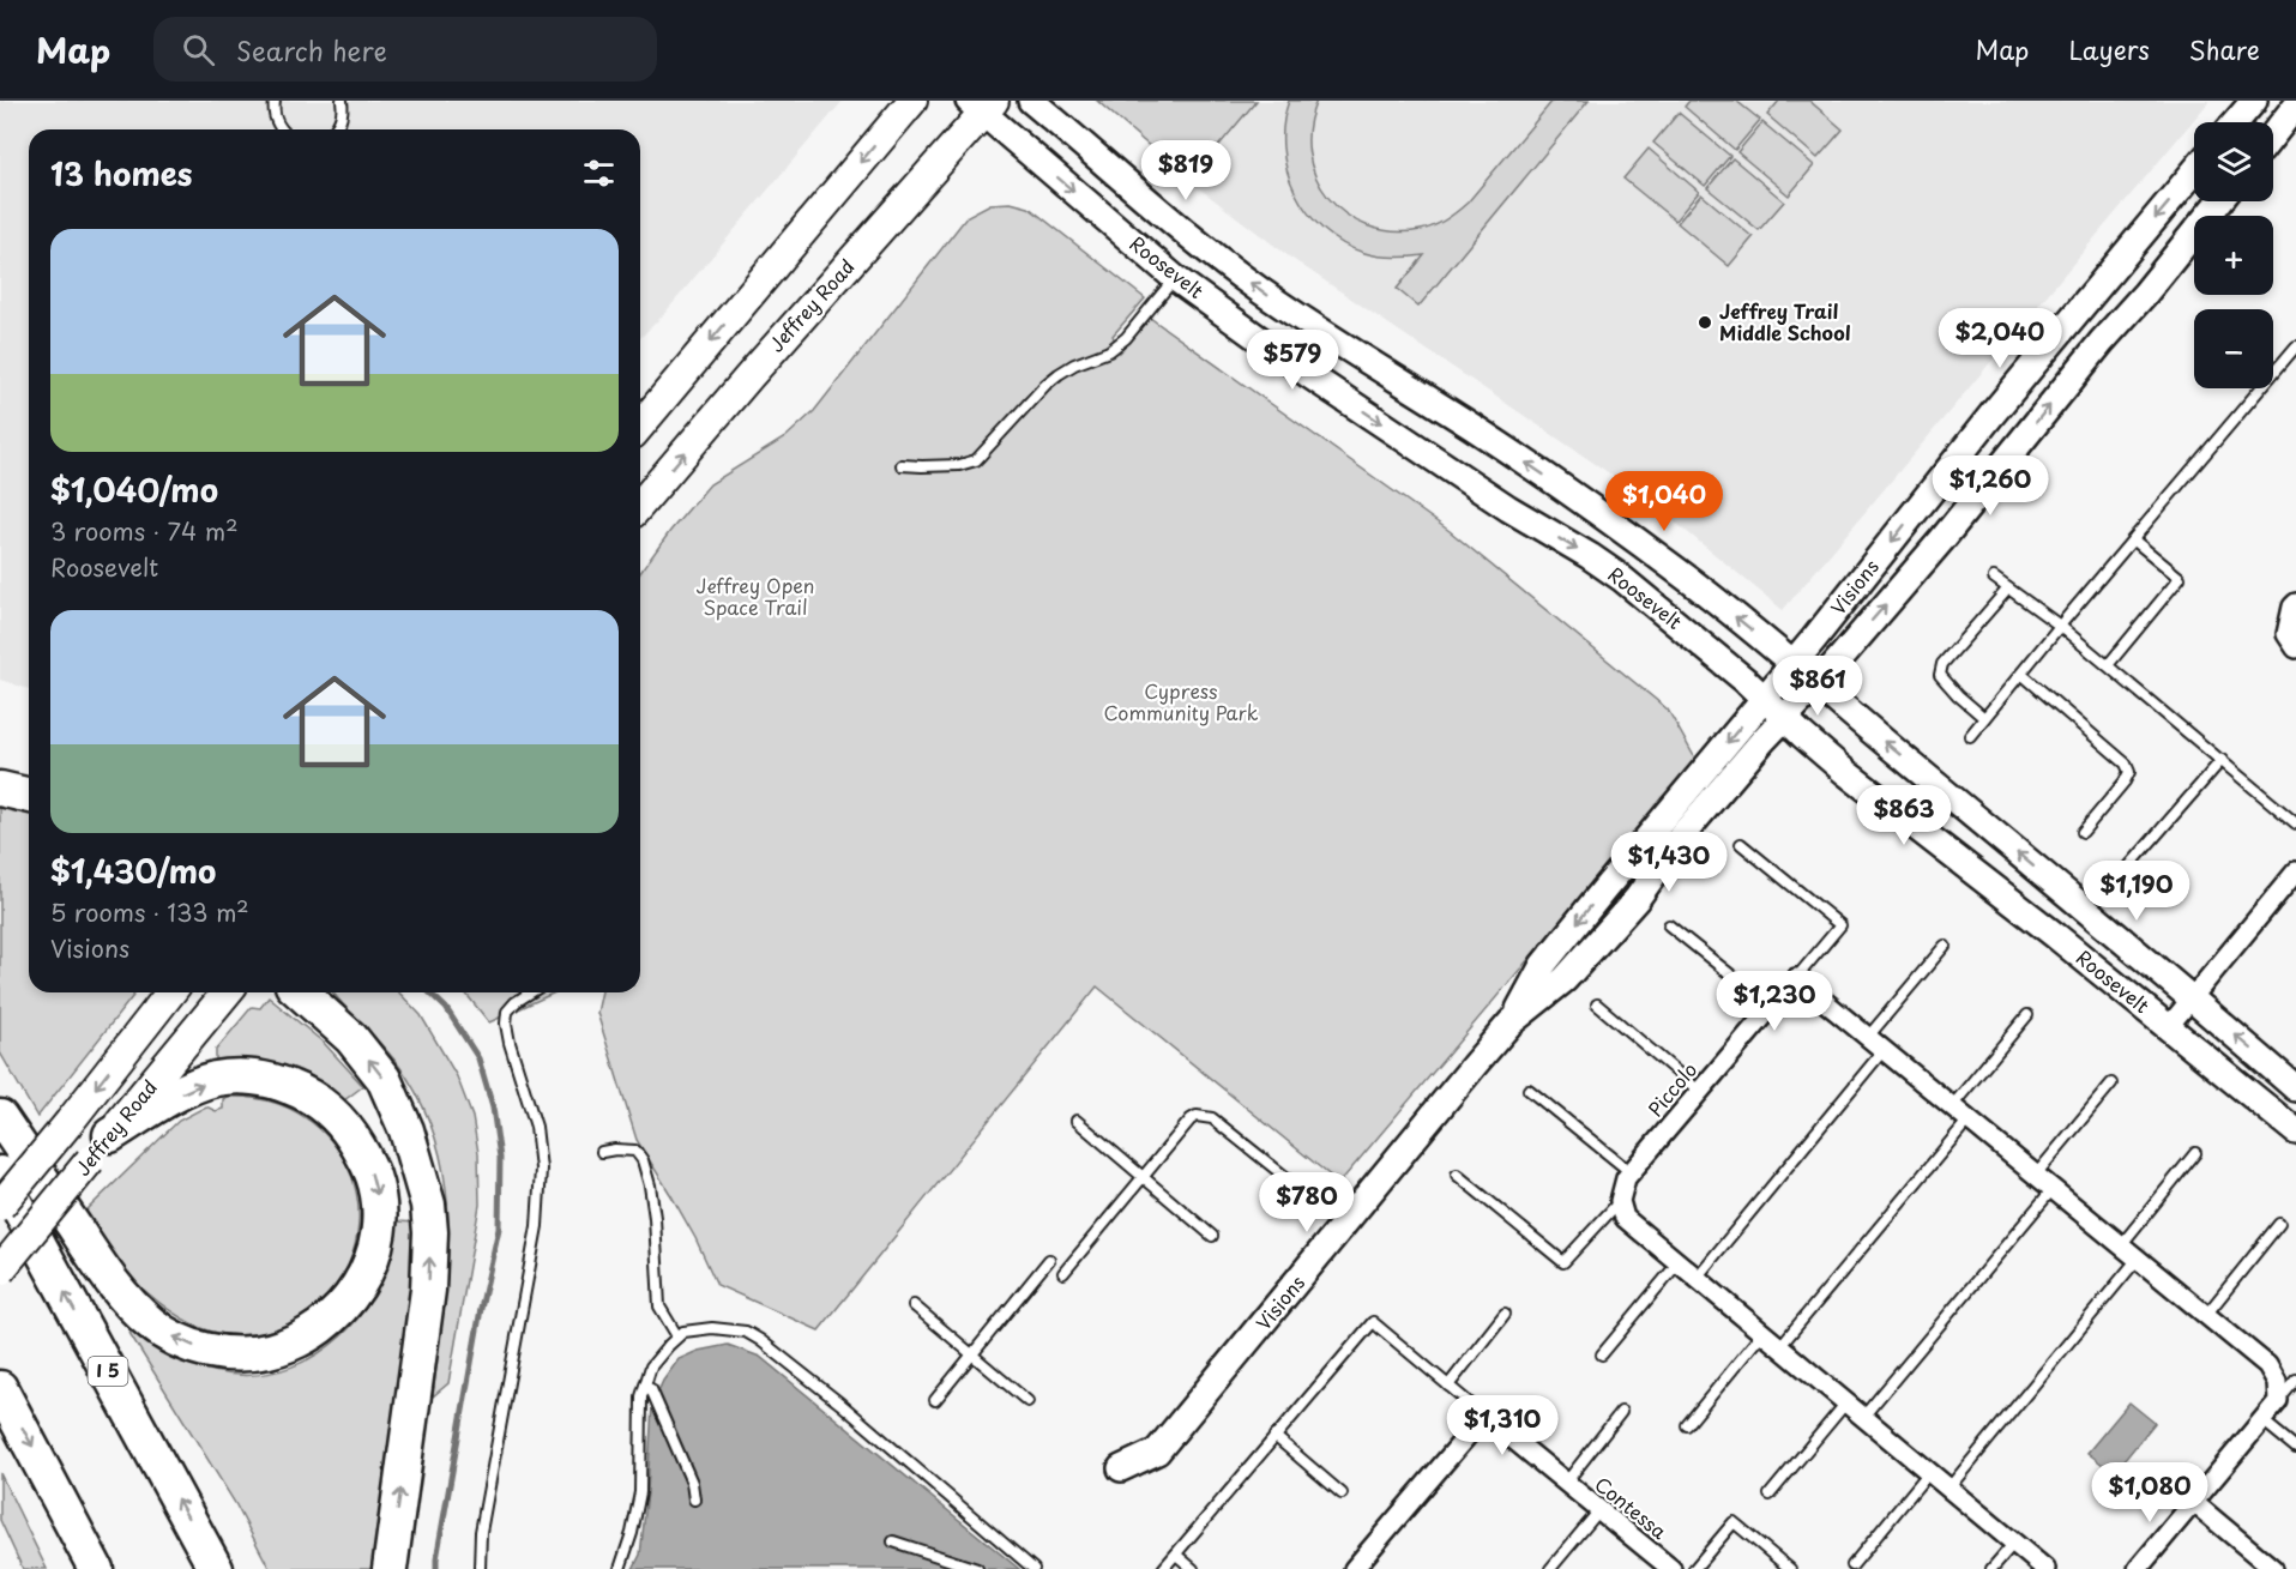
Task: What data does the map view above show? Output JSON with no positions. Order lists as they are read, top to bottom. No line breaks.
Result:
{"streets":{"highway":["I 5"],"main road":["Jeffrey Road"],"street":["Roosevelt","Visions","Piccolo","Contessa"]},"crossings":[["Roosevelt","Jeffrey Road"],["Roosevelt","Visions"]],"parks":["Jeffrey Open Space Trail","Cypress Community Park"],"places":["Jeffrey Trail Middle School"],"page":{"header":"Map","search":"Search here","nav":["Map","Layers","Share"],"map_buttons":["+","−"],"heading":"13 homes","price":["$819","$2,040","$579","$1,260","$1,040","$861","$863","$1,430","$1,190","$1,230","$780","$1,310","$1,080"],"list":[{"name":"$1,040/mo","note":"3 rooms · 74 m² · Roosevelt"},{"name":"$1,430/mo","note":"5 rooms · 133 m² · Visions"}]}}
